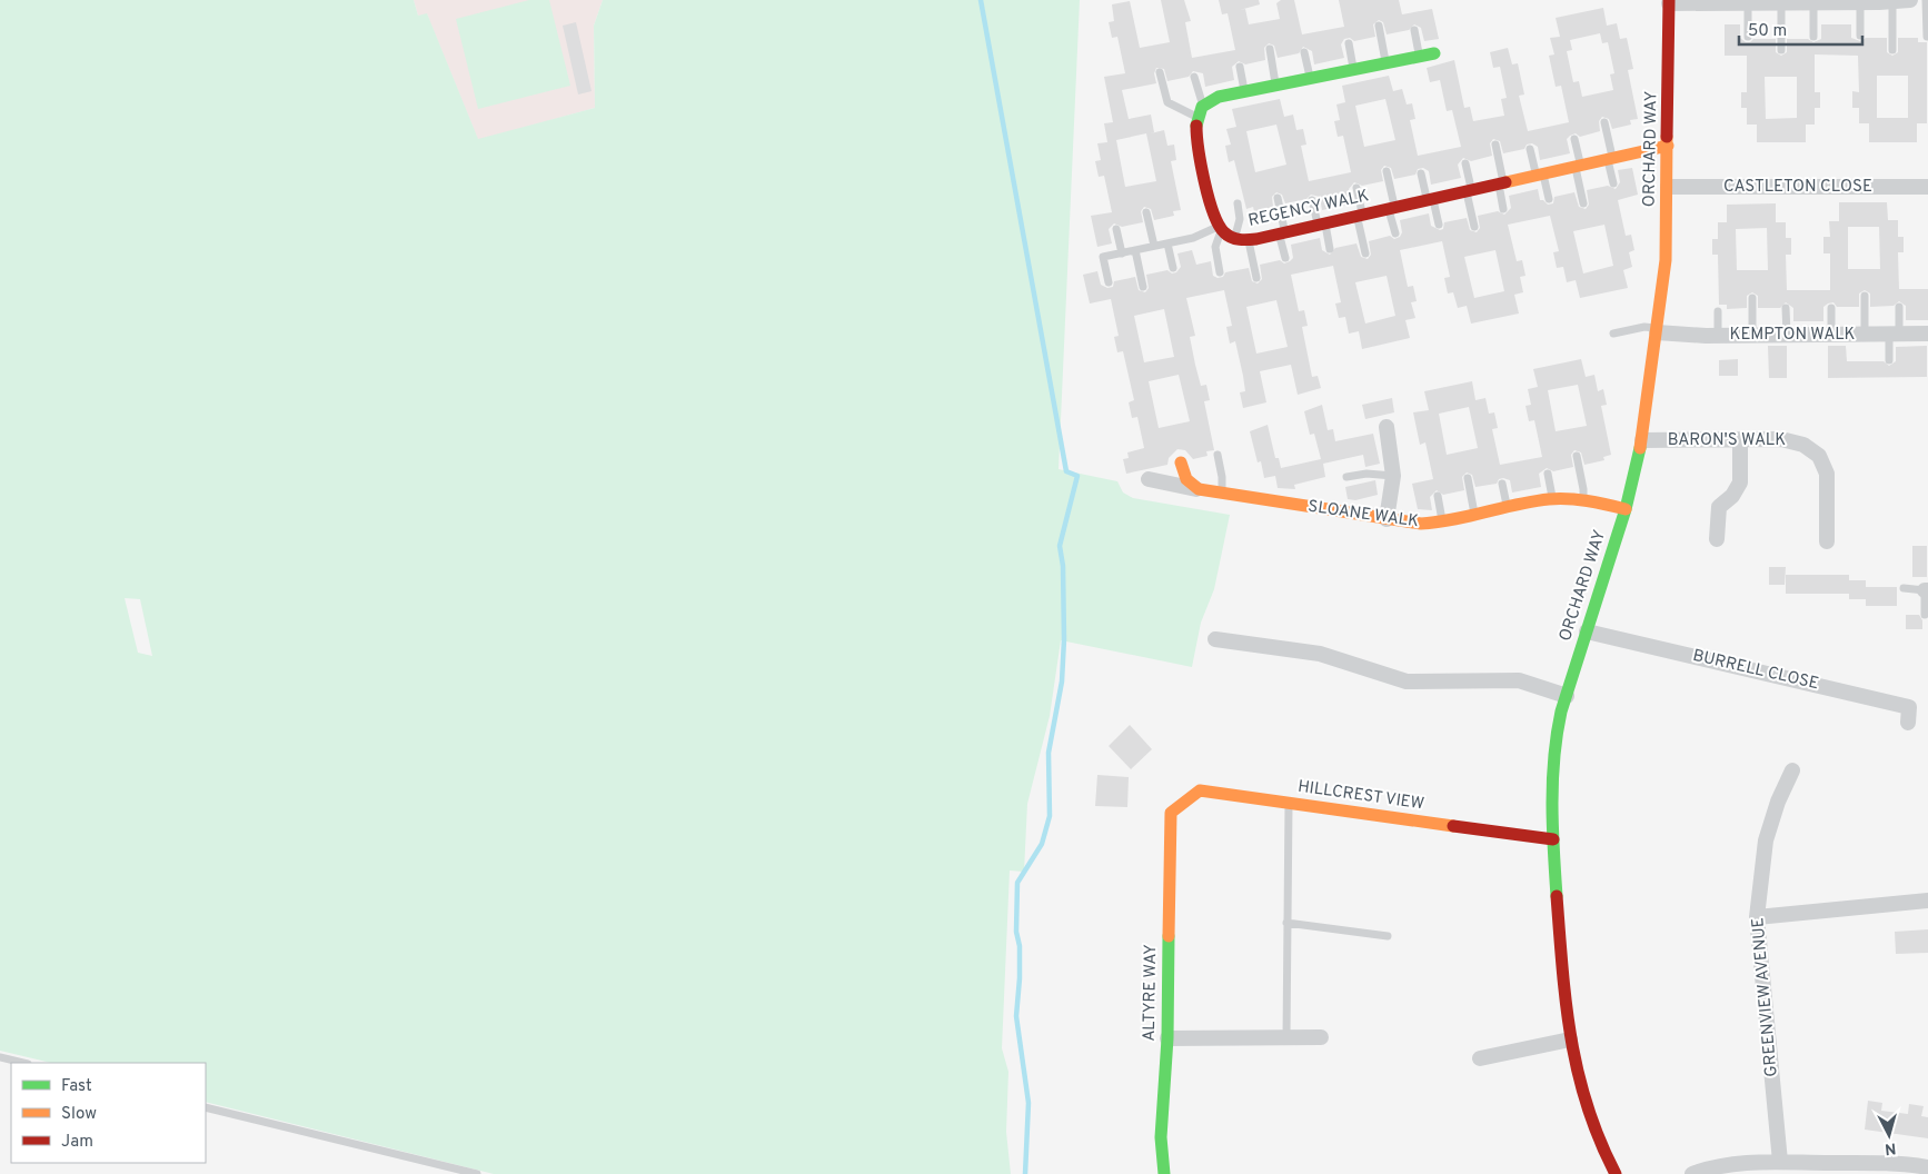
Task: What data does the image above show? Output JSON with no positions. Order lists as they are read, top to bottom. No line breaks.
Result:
{"streets":{"street":["ORCHARD WAY","CASTLETON CLOSE","REGENCY WALK","KEMPTON WALK","BARON'S WALK","SLOANE WALK","BURRELL CLOSE","HILLCREST VIEW","ALTYRE WAY","GREENVIEW AVENUE"]},"crossings":[["ORCHARD WAY","CASTLETON CLOSE"],["ORCHARD WAY","REGENCY WALK"],["ORCHARD WAY","KEMPTON WALK"],["ORCHARD WAY","BARON'S WALK"],["ORCHARD WAY","SLOANE WALK"],["ORCHARD WAY","BURRELL CLOSE"],["ORCHARD WAY","HILLCREST VIEW"],["HILLCREST VIEW","ALTYRE WAY"]],"legend":["Fast","Slow","Jam"],"scale_bar":"50 m","north":"bottom"}
